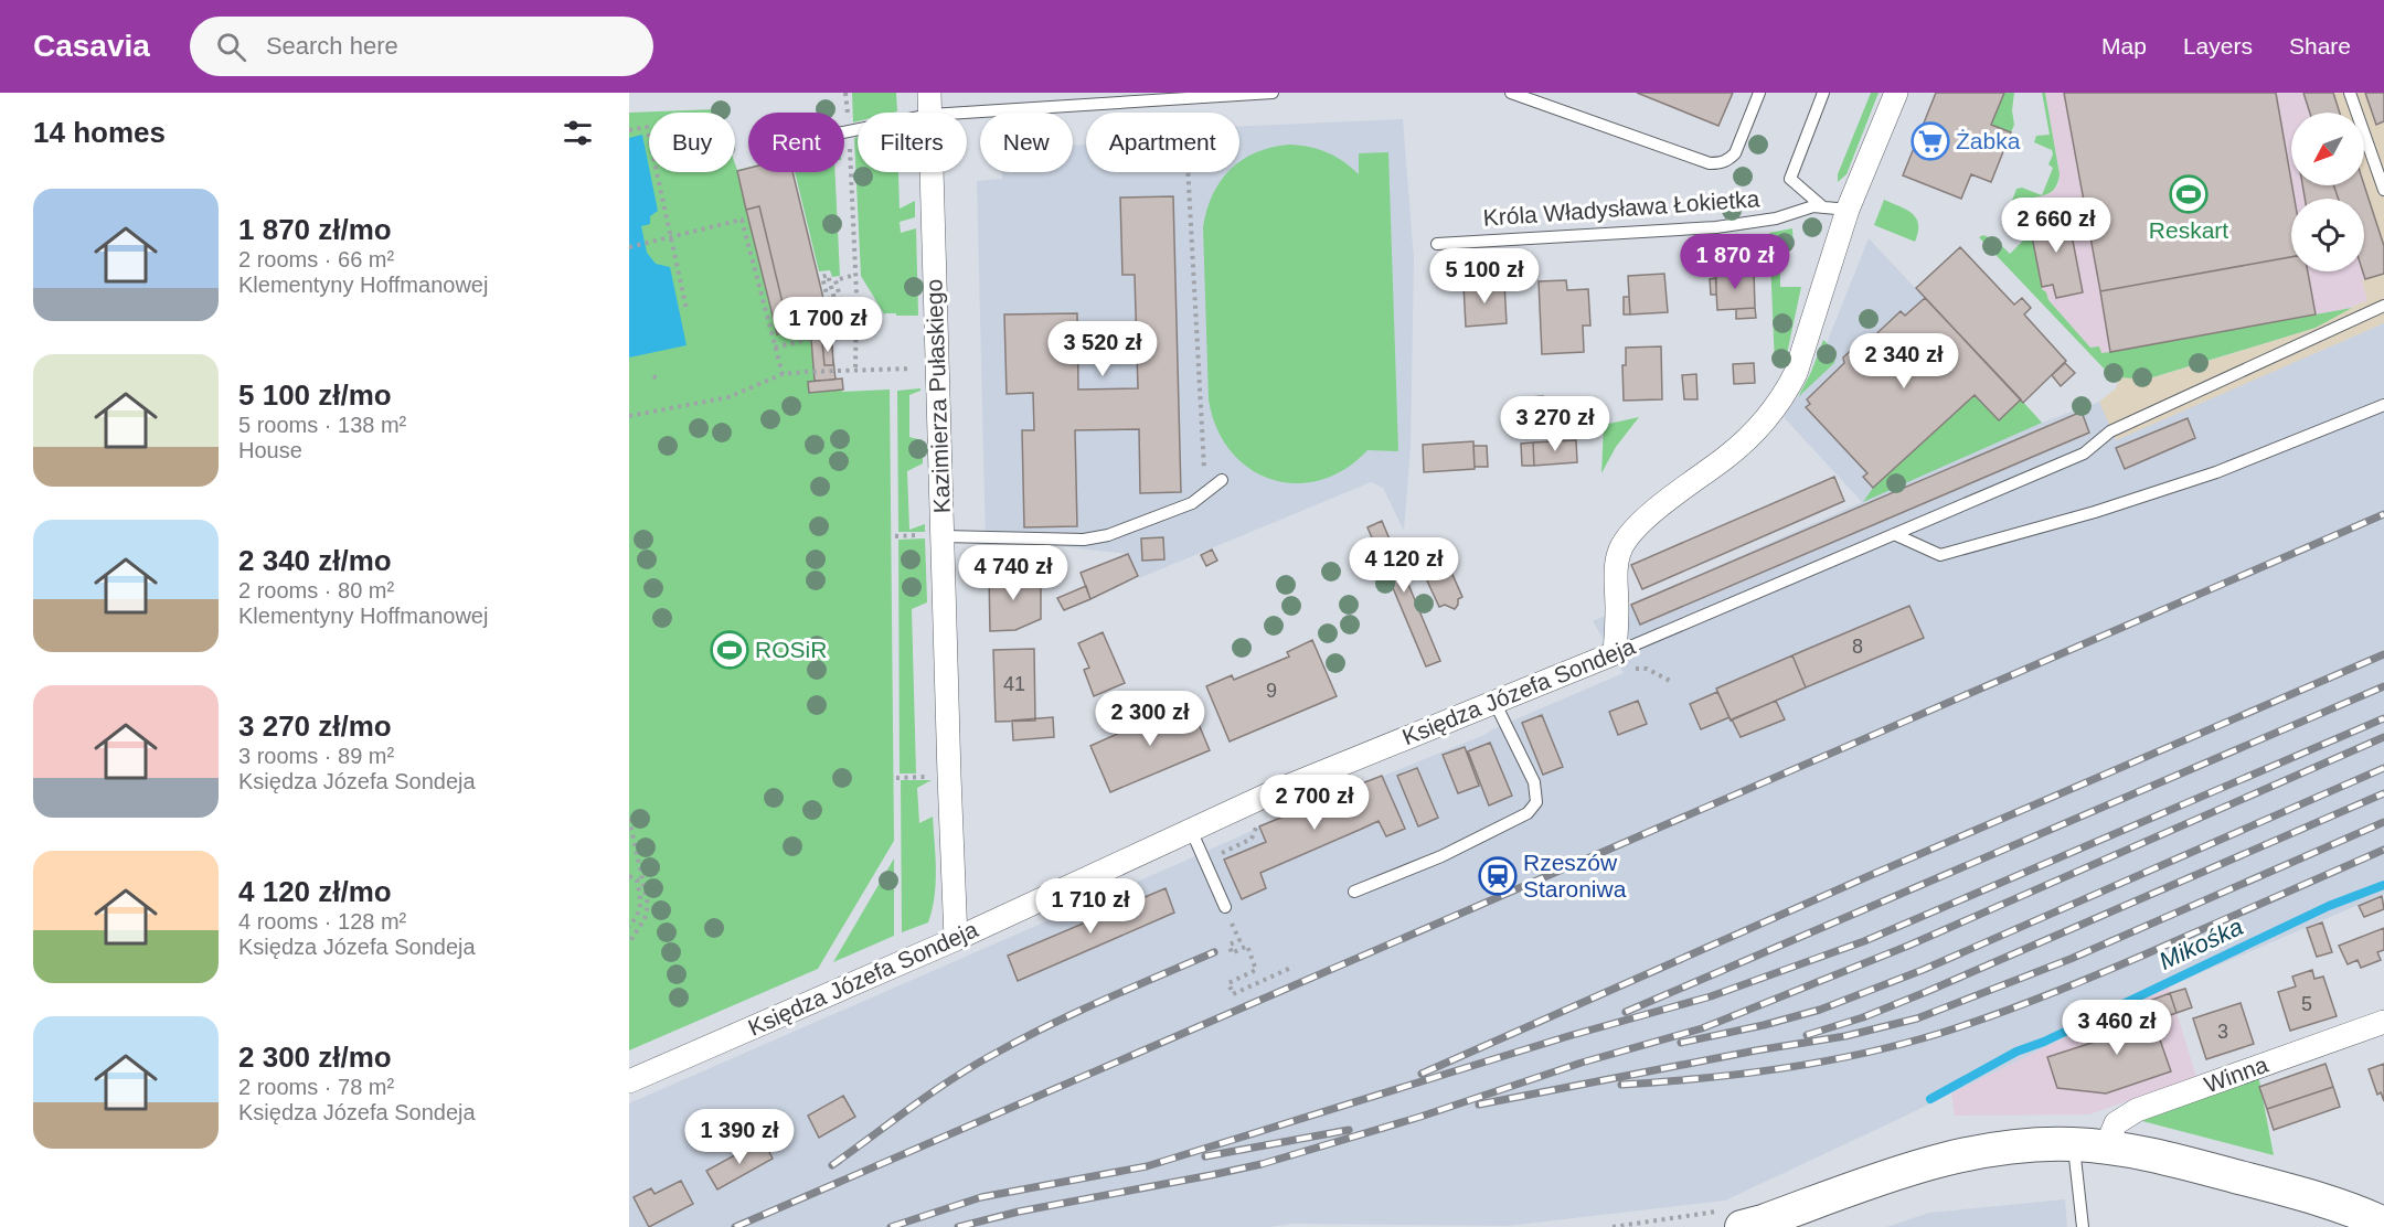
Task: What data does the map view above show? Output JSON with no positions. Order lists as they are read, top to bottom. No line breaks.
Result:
{"streets":{"street":["Kazimierza Pułaskiego","Księdza Józefa Sondeja","Winna"],"lane":["Króla Władysława Łokietka"]},"crossings":[["Kazimierza Pułaskiego","Księdza Józefa Sondeja"]],"water":["Mikośka"],"places":{"supermarket":["Żabka"],"sports":["Reskart","ROSiR"],"station":["Rzeszów Staroniwa"]},"house_numbers":["8","41","9","5","3"],"north":"bottom left","page":{"header":"Casavia","search":"Search here","nav":["Map","Layers","Share"],"heading":"14 homes","chip":["Buy","Rent","Filters","New","Apartment"],"list":[{"name":"1 870 zł/mo","note":"2 rooms · 66 m² · Klementyny Hoffmanowej"},{"name":"5 100 zł/mo","note":"5 rooms · 138 m² · House"},{"name":"2 340 zł/mo","note":"2 rooms · 80 m² · Klementyny Hoffmanowej"},{"name":"3 270 zł/mo","note":"3 rooms · 89 m² · Księdza Józefa Sondeja"},{"name":"4 120 zł/mo","note":"4 rooms · 128 m² · Księdza Józefa Sondeja"},{"name":"2 300 zł/mo","note":"2 rooms · 78 m² · Księdza Józefa Sondeja"}],"price":["2 660 zł","1 870 zł","5 100 zł","1 700 zł","3 520 zł","2 340 zł","3 270 zł","4 120 zł","4 740 zł","2 300 zł","2 700 zł","1 710 zł","3 460 zł","1 390 zł"]}}
